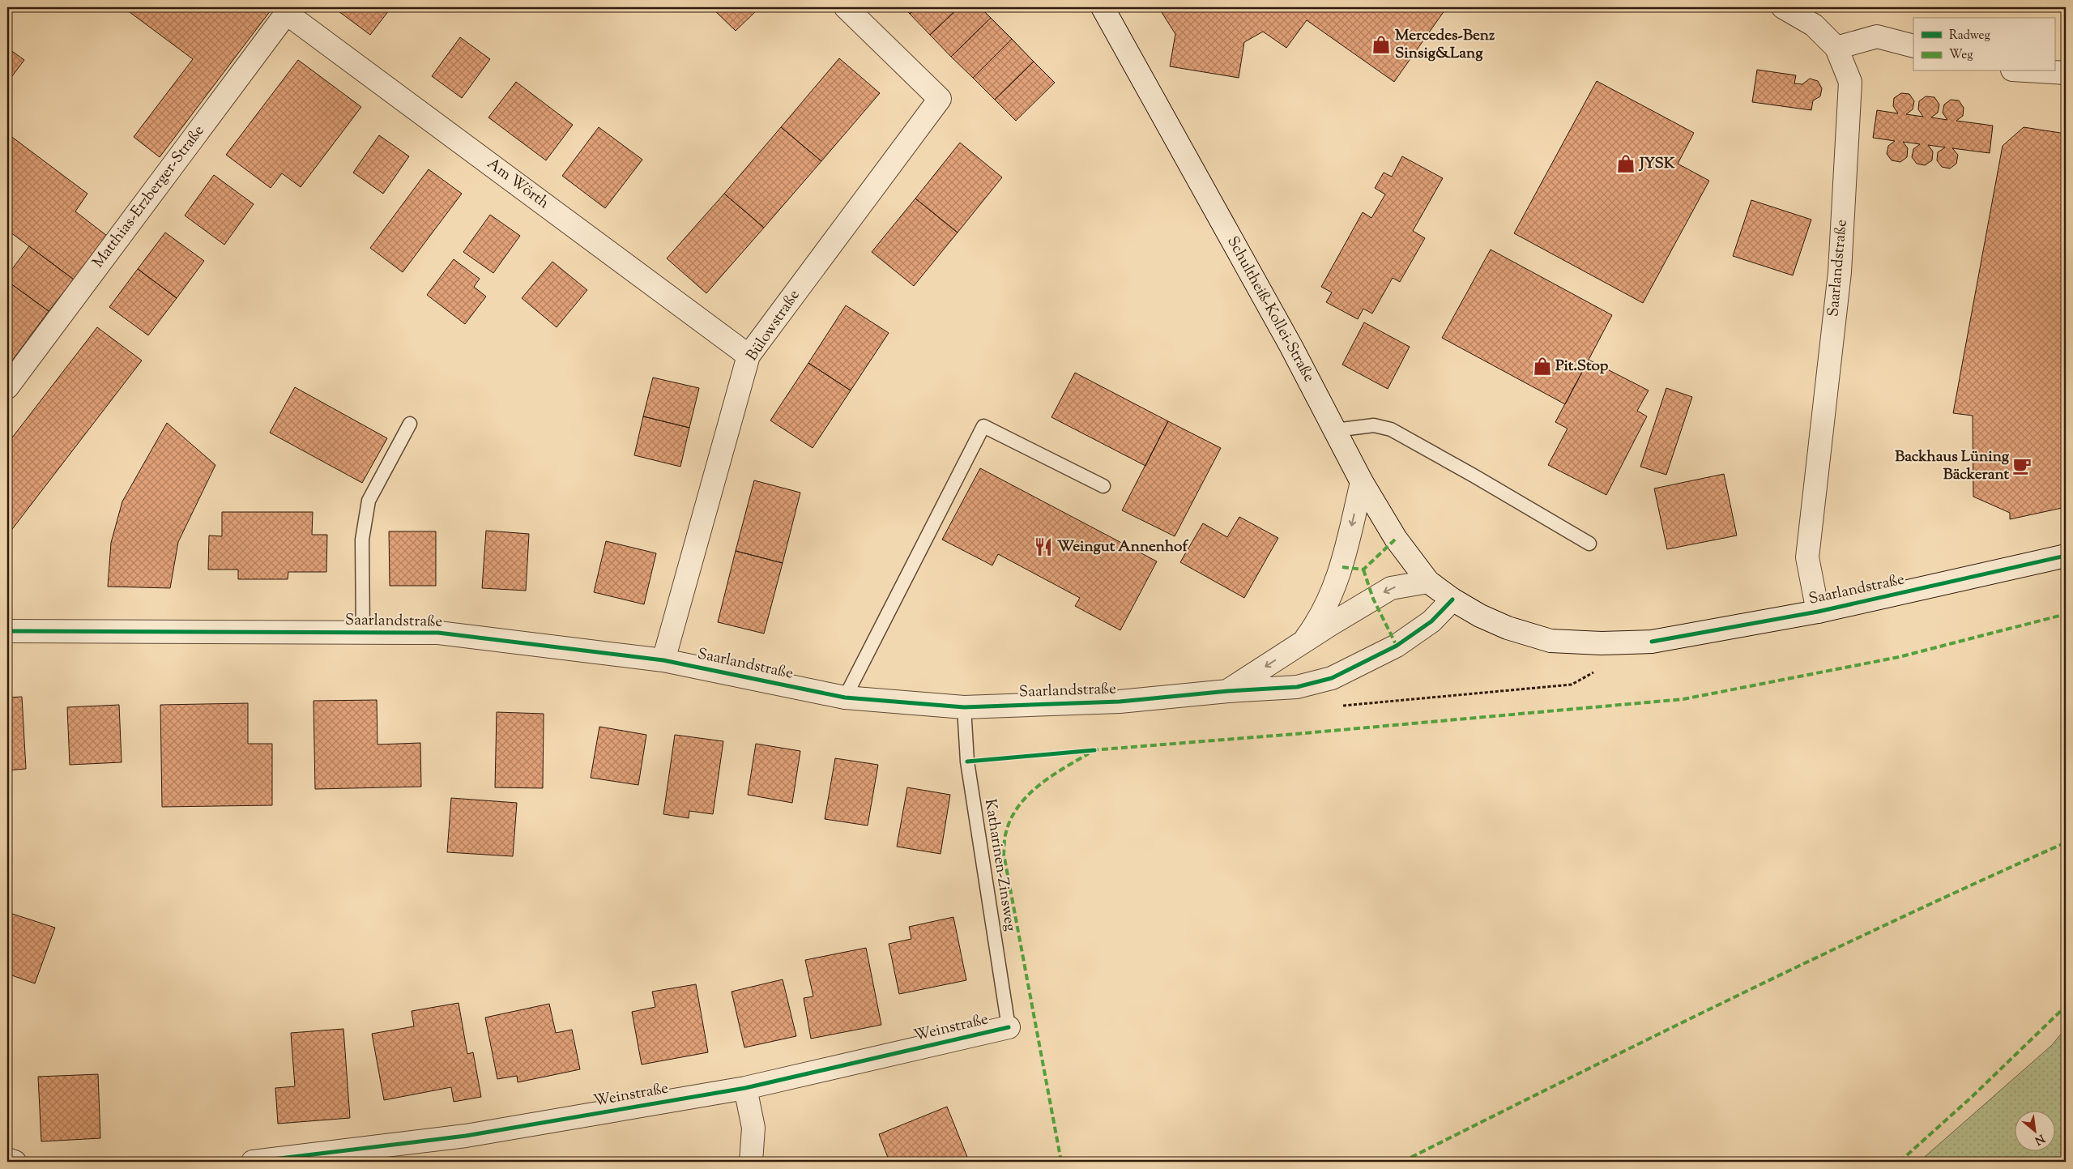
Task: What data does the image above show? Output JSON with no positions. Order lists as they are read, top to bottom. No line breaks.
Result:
{"streets":{"street":["Am Wörth","Matthias-Erzberger-Straße","Saarlandstraße","Schultheiß-Kollei-Straße","Bülowstraße","Weinstraße"],"lane":["Katharinen-Zinsweg"]},"crossings":[["Am Wörth","Matthias-Erzberger-Straße"],["Am Wörth","Bülowstraße"],["Saarlandstraße","Schultheiß-Kollei-Straße"],["Saarlandstraße","Bülowstraße"],["Saarlandstraße","Katharinen-Zinsweg"],["Katharinen-Zinsweg","Weinstraße"]],"places":{"shop":["Mercedes-Benz Sinsig&Lang","JYSK","Pit.Stop"],"cafe":["Backhaus Lüning Bäckerant"],"restaurant":["Weingut Annenhof"]},"legend":["Radweg","Weg"],"north":"bottom right"}
